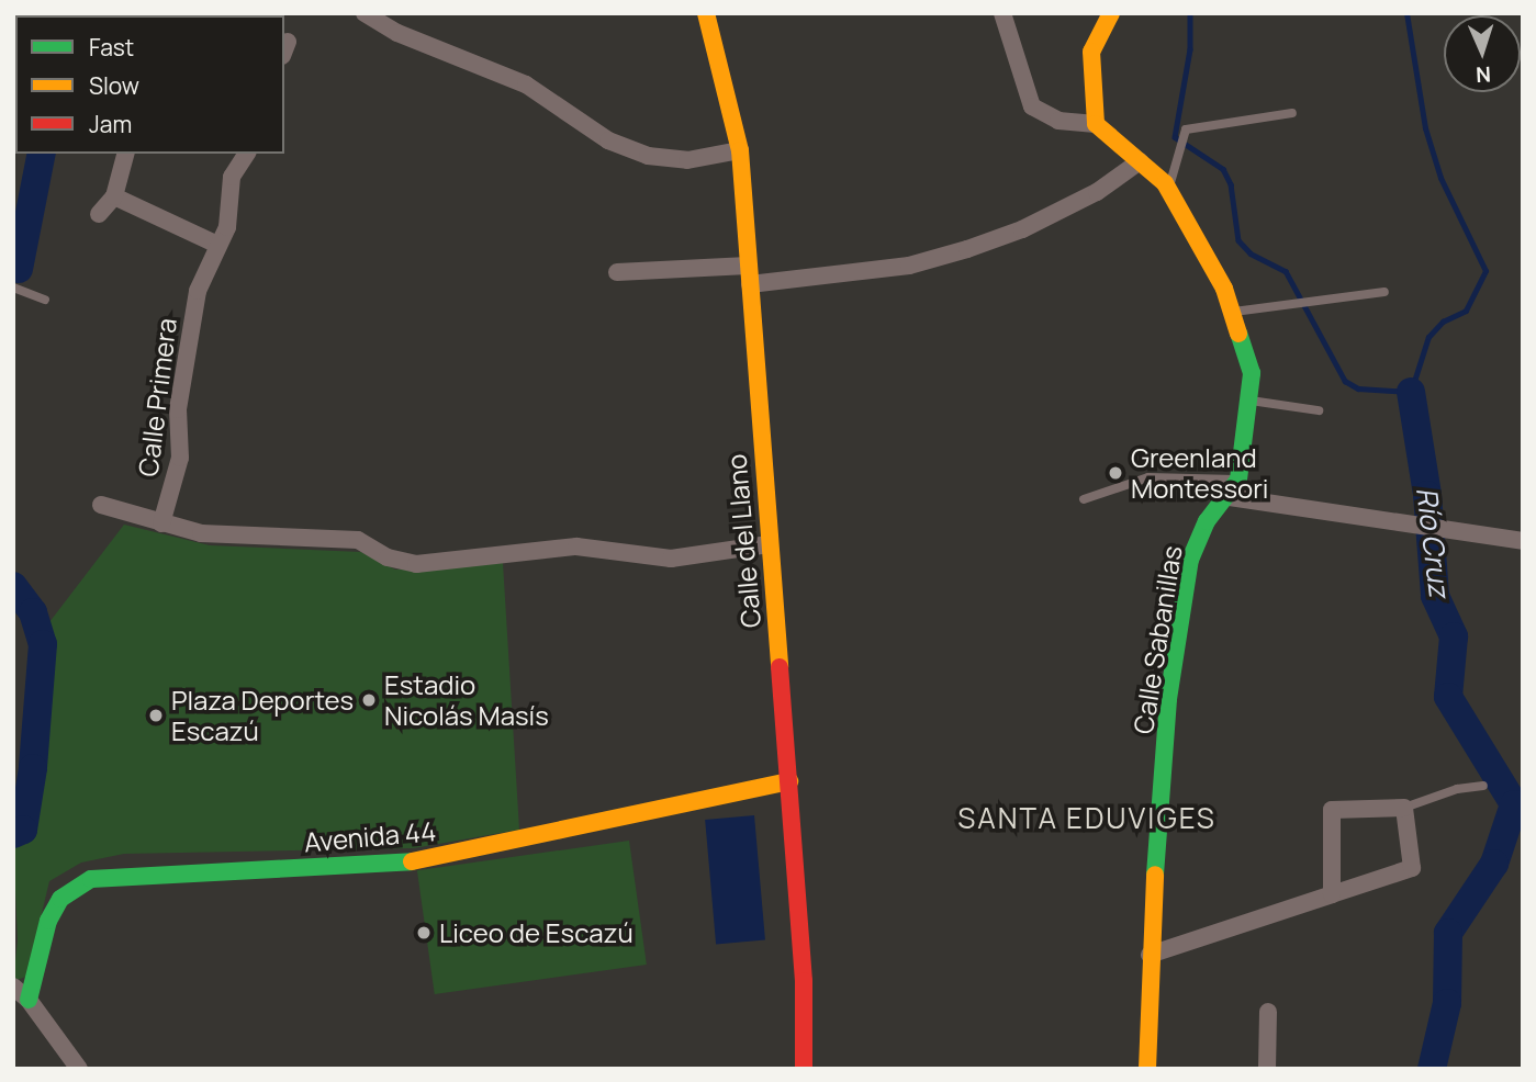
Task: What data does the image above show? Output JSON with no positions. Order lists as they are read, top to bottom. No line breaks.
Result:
{"streets":{"street":["Calle Primera","Calle del Llano","Calle Sabanillas","Avenida 44"]},"crossings":[["Calle del Llano","Avenida 44"]],"districts":["SANTA EDUVIGES"],"water":["Río Cruz"],"places":["Greenland Montessori","Estadio Nicolás Masís","Plaza Deportes Escazú","Liceo de Escazú"],"legend":["Fast","Slow","Jam"],"north":"bottom"}
